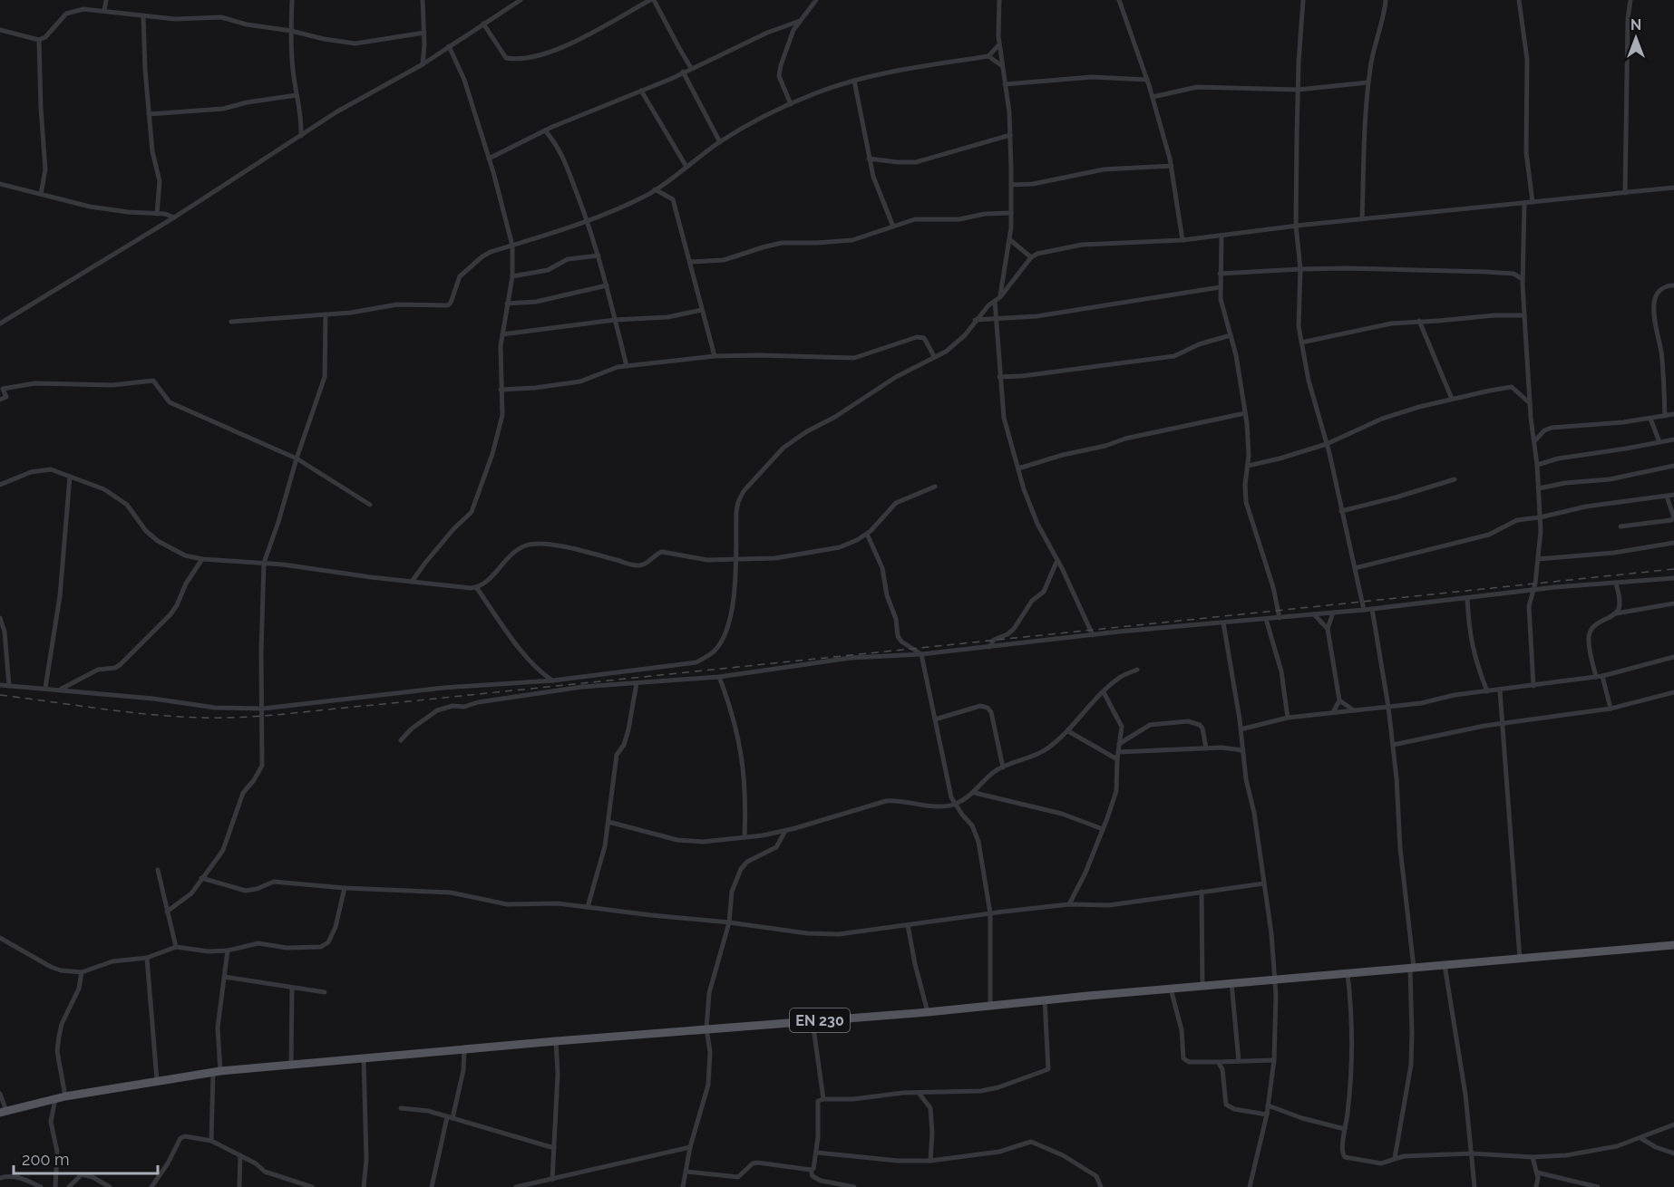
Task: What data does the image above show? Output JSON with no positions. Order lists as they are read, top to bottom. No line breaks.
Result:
{"streets":{"main road":["EN 230"]},"scale_bar":"200 m","north":"top"}
